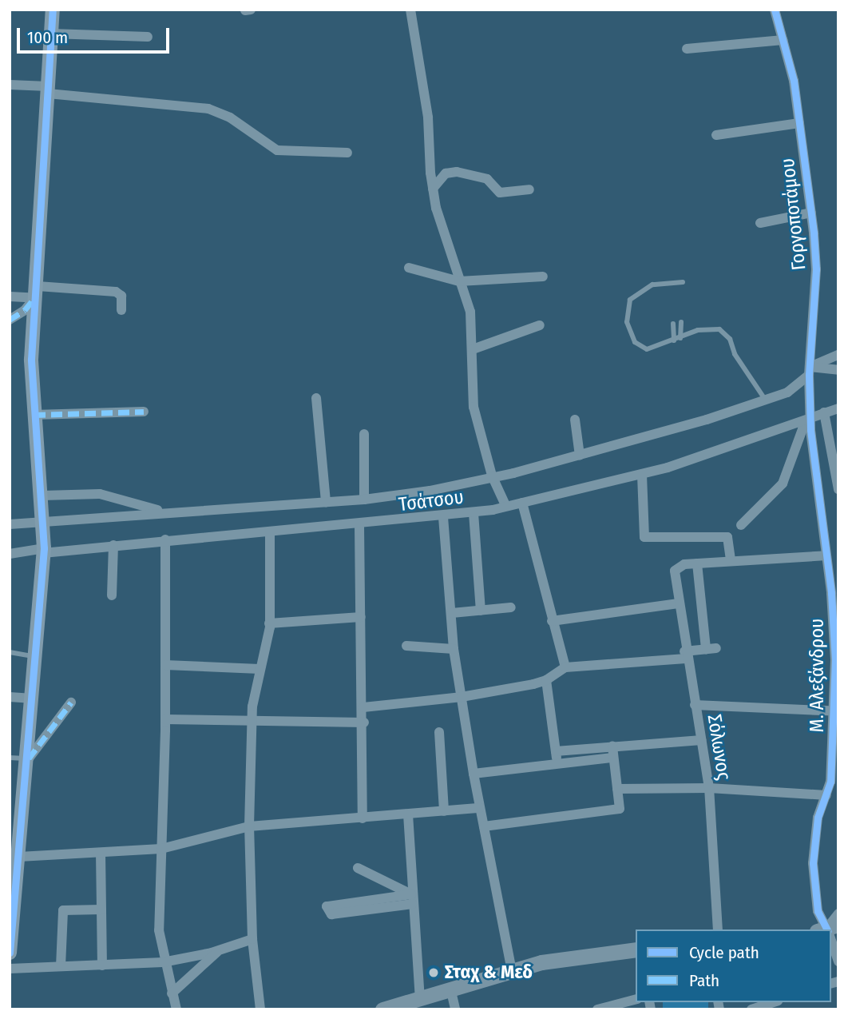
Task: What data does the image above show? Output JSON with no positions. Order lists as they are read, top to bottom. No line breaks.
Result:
{"streets":{"street":["Γοργοποτάμου","Τσάτσου","Μ. Αλεξάνδρου","Σόλωνος"]},"crossings":[["Γοργοποτάμου","Τσάτσου"],["Γοργοποτάμου","Μ. Αλεξάνδρου"],["Τσάτσου","Μ. Αλεξάνδρου"]],"places":["Σταχ & Μεδ"],"legend":["Cycle path","Path"],"scale_bar":"100 m"}
